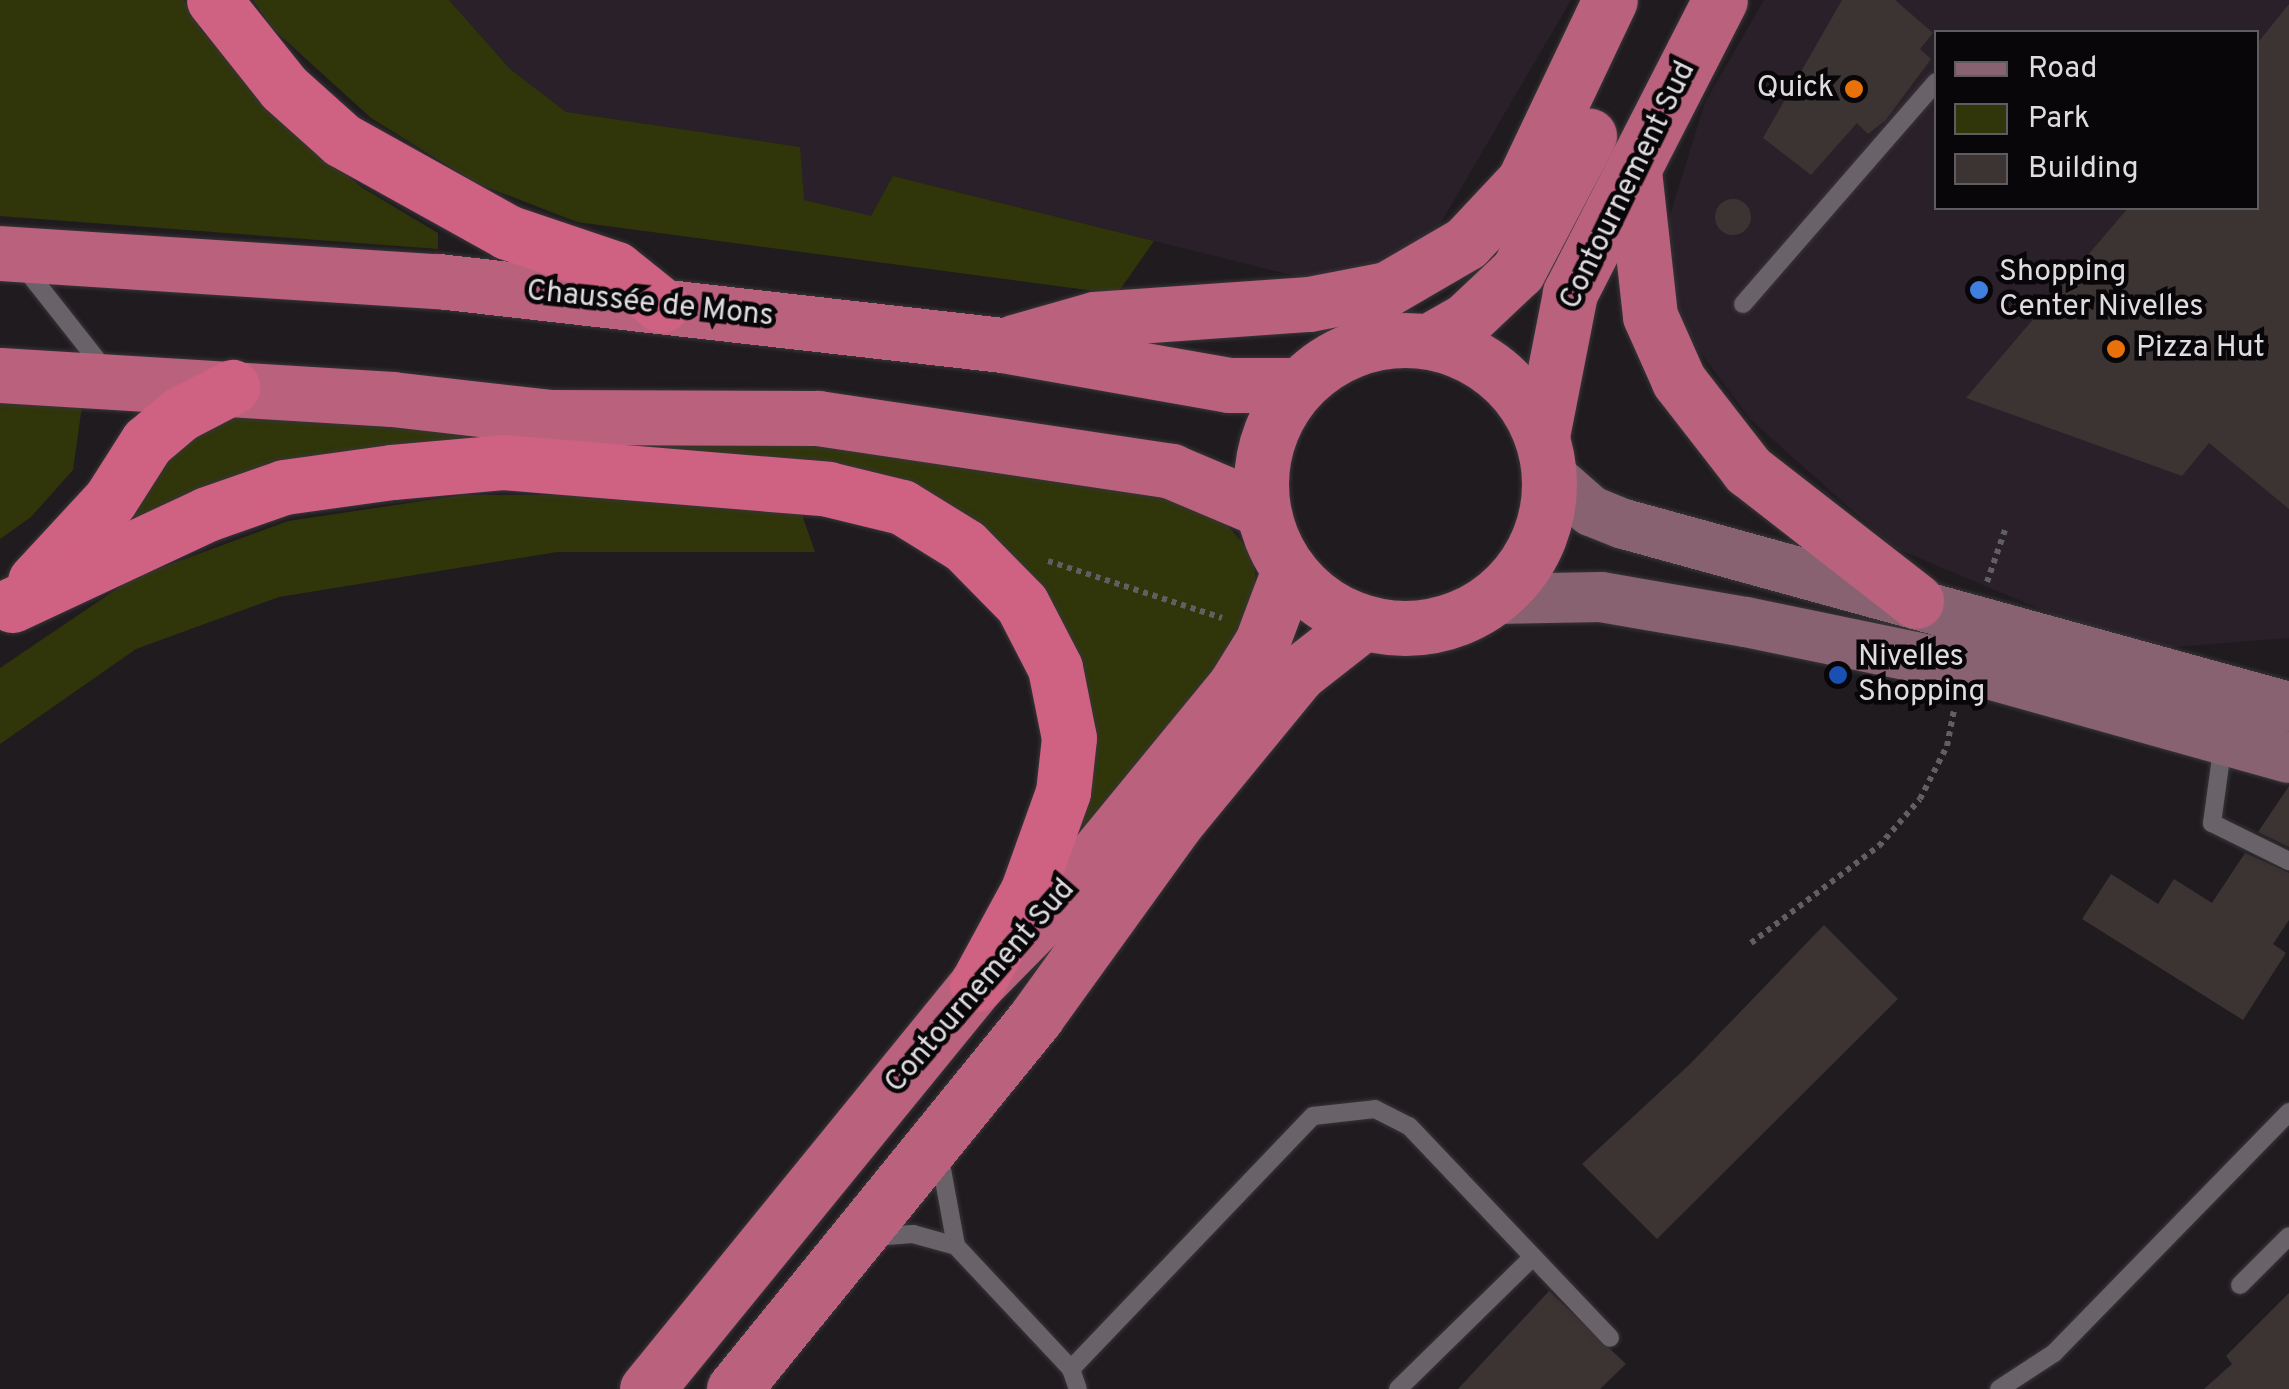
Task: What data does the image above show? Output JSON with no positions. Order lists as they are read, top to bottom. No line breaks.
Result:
{"streets":{"highway":["Contournement Sud","Chaussée de Mons"]},"crossings":[["Contournement Sud","Chaussée de Mons"]],"places":["Quick","Shopping Center Nivelles","Pizza Hut","Nivelles Shopping"],"legend":["Road","Park","Building"]}
